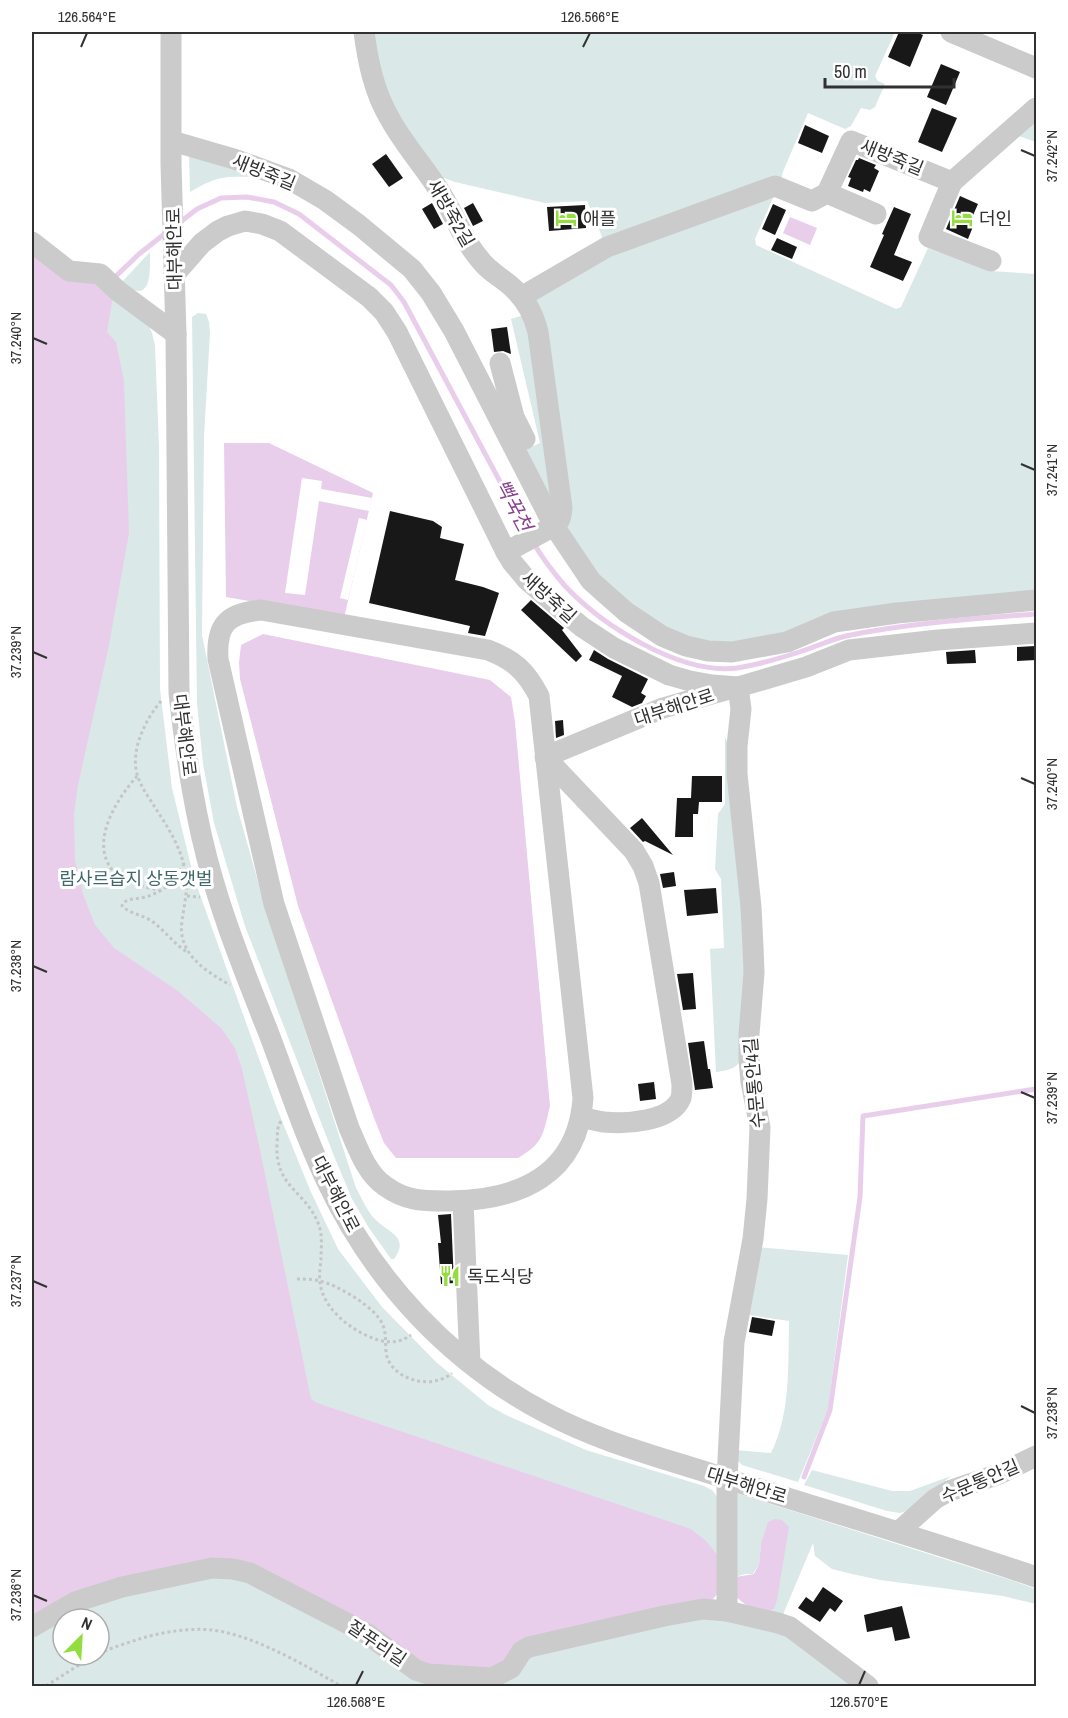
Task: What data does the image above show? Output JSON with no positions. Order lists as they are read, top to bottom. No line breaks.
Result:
{"streets":{"street":["새방죽길","새방죽2길","대부해안로","수문통안4길","수문통안길","잘푸리길"]},"crossings":[["새방죽길","새방죽2길"],["새방죽길","대부해안로"],["새방죽길","수문통안4길"],["대부해안로","수문통안4길"],["대부해안로","수문통안길"]],"water":["뻑꾹천"],"parks":["람사르습지 상동갯벌"],"places":{"hotel":["애플","더인"],"restaurant":["독도식당"]},"scale_bar":"50 m","north":"top right","coordinates":["126.564°E","126.566°E","37.242°N","37.240°N","37.241°N","37.239°N","37.238°N","37.237°N","37.236°N","126.568°E","126.570°E"]}
